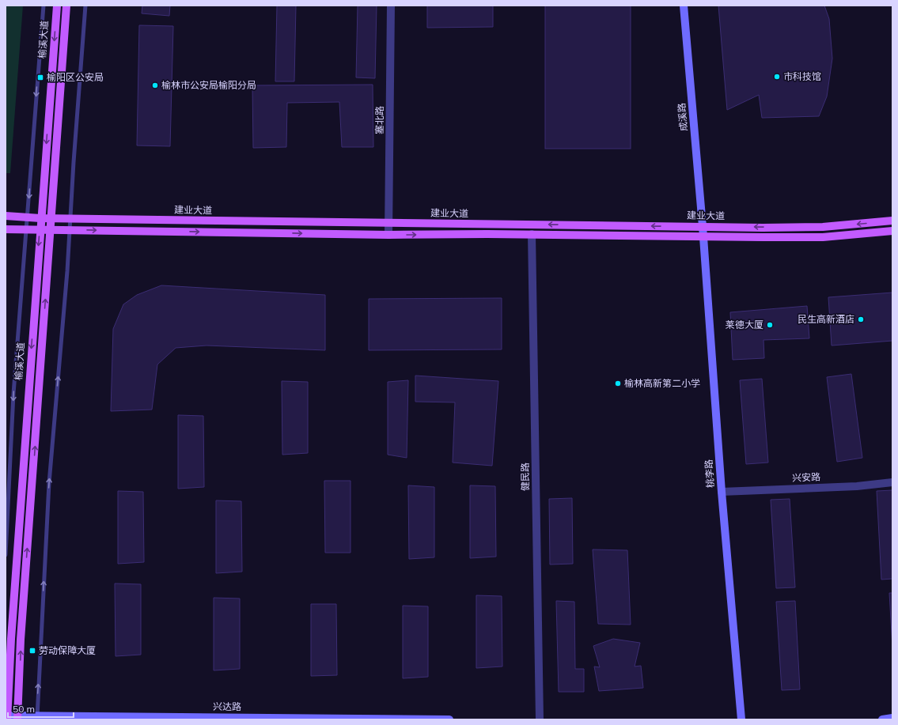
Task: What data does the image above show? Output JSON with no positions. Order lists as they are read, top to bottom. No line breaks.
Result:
{"streets":{"main road":["榆溪大道","成溪路","建业大道","桃李路","兴达路"],"street":["塞北路","健民路","兴安路"]},"crossings":[["榆溪大道","建业大道"],["榆溪大道","兴达路"],["成溪路","建业大道"],["成溪路","桃李路"],["塞北路","建业大道"],["建业大道","桃李路"],["建业大道","健民路"],["桃李路","兴安路"]],"places":{"other":["市科技馆","榆林市公安局榆阳分局","民生高新酒店","莱德大厦","榆林高新第二小学"],"transit":["榆阳区公安局","劳动保障大厦"]},"scale_bar":"50 m"}
